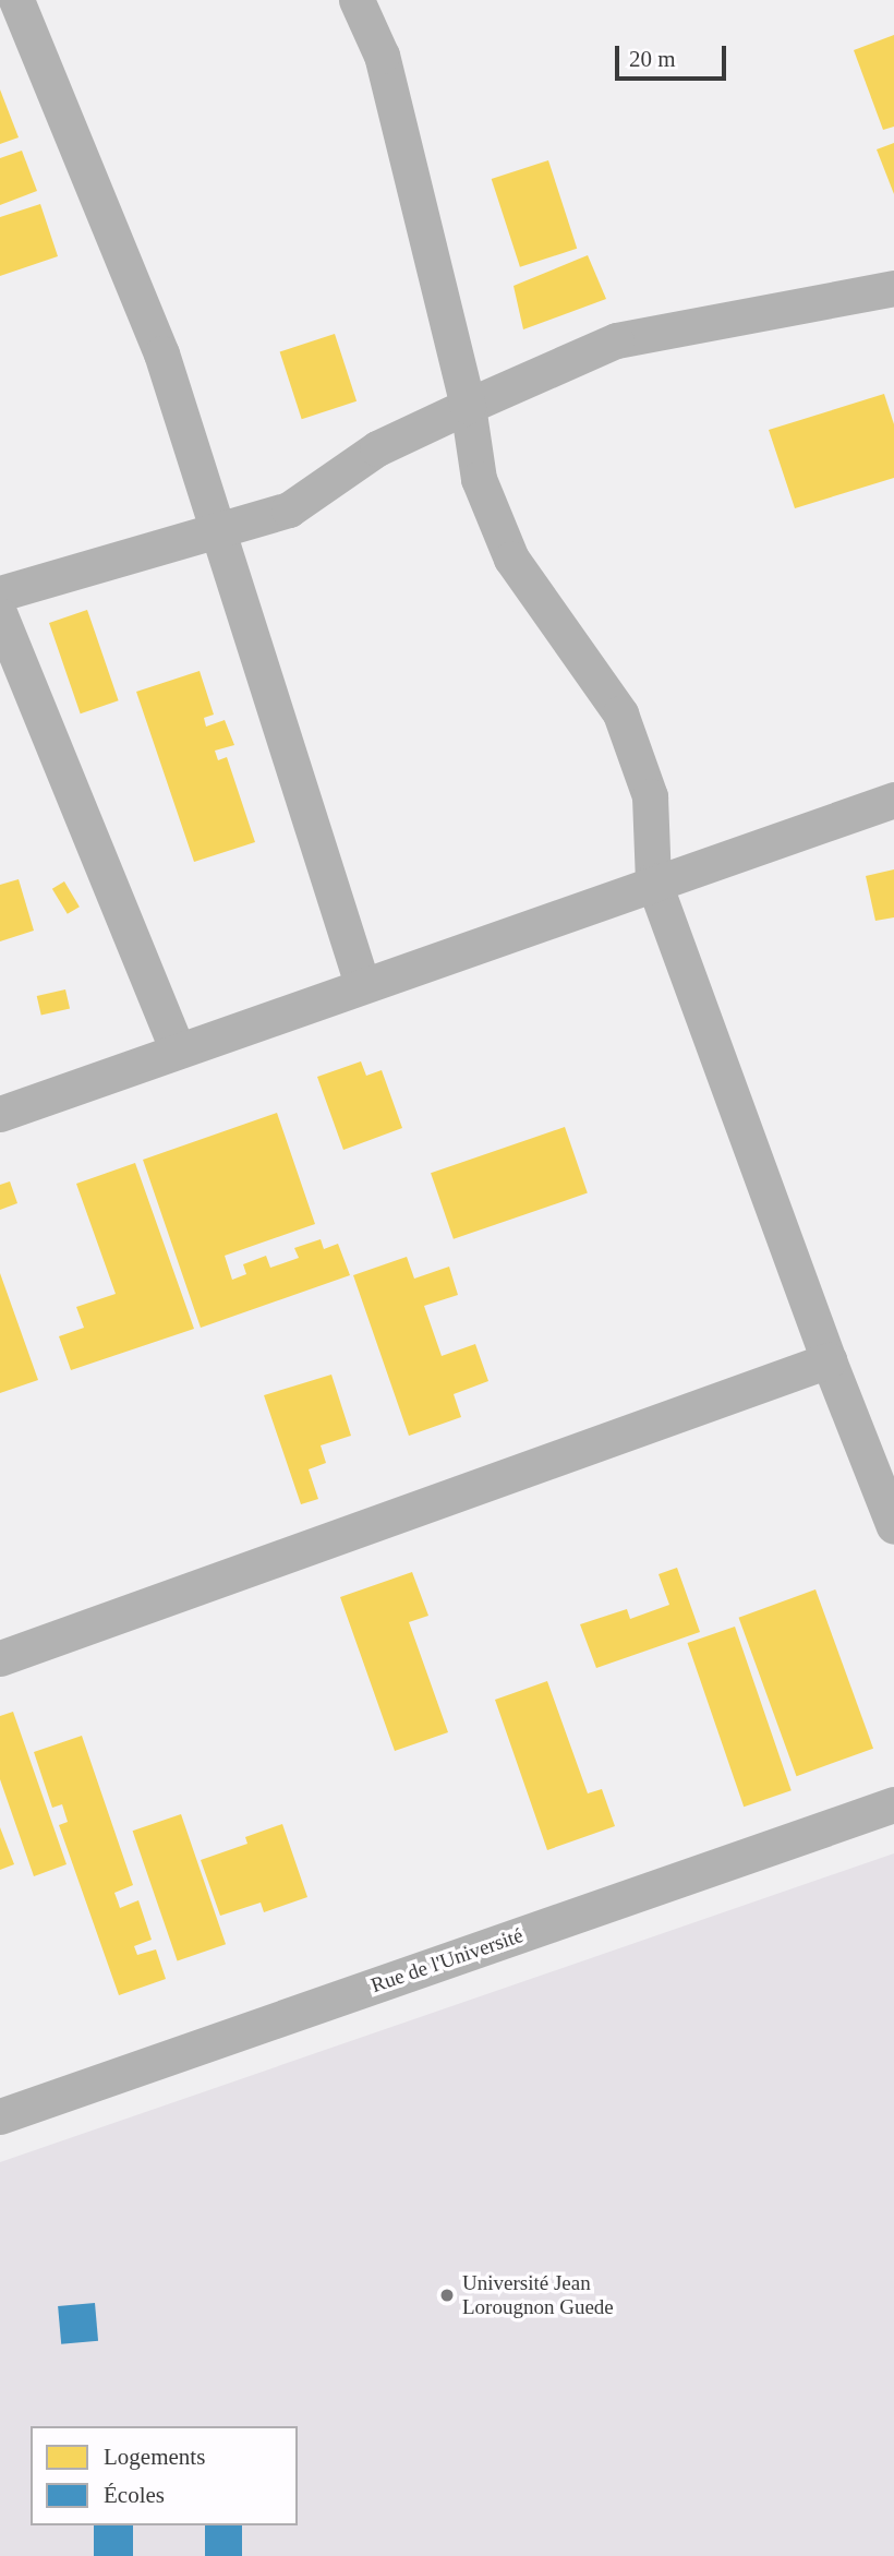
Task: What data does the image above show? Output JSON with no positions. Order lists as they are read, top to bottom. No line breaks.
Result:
{"streets":{"street":["Rue de l'Université"]},"places":["Université Jean Lorougnon Guede"],"legend":["Logements","Écoles"],"scale_bar":"20 m"}
